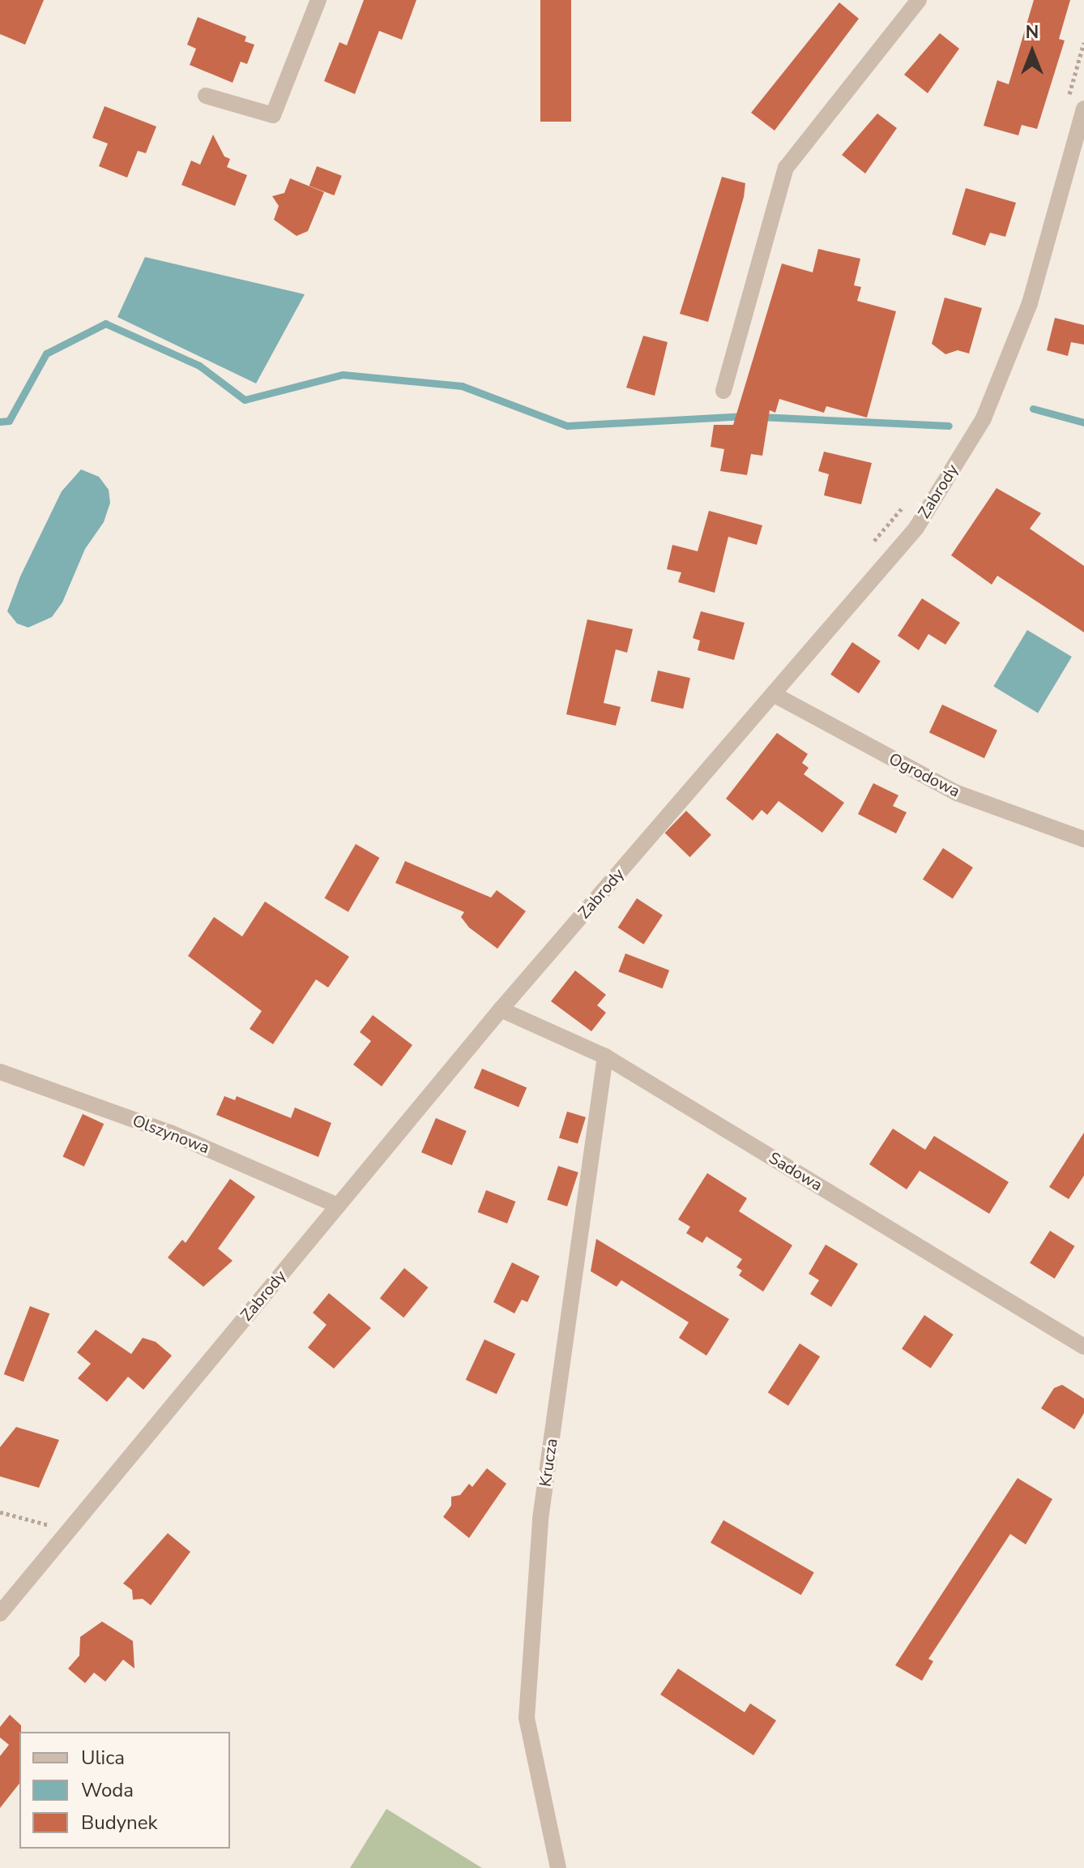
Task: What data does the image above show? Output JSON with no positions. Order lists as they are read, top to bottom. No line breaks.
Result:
{"streets":{"street":["Zabrody","Ogrodowa","Olszynowa","Sadowa","Krucza"]},"crossings":[["Zabrody","Ogrodowa"],["Zabrody","Olszynowa"],["Zabrody","Sadowa"],["Sadowa","Krucza"]],"legend":["Ulica","Woda","Budynek"],"north":"top"}
